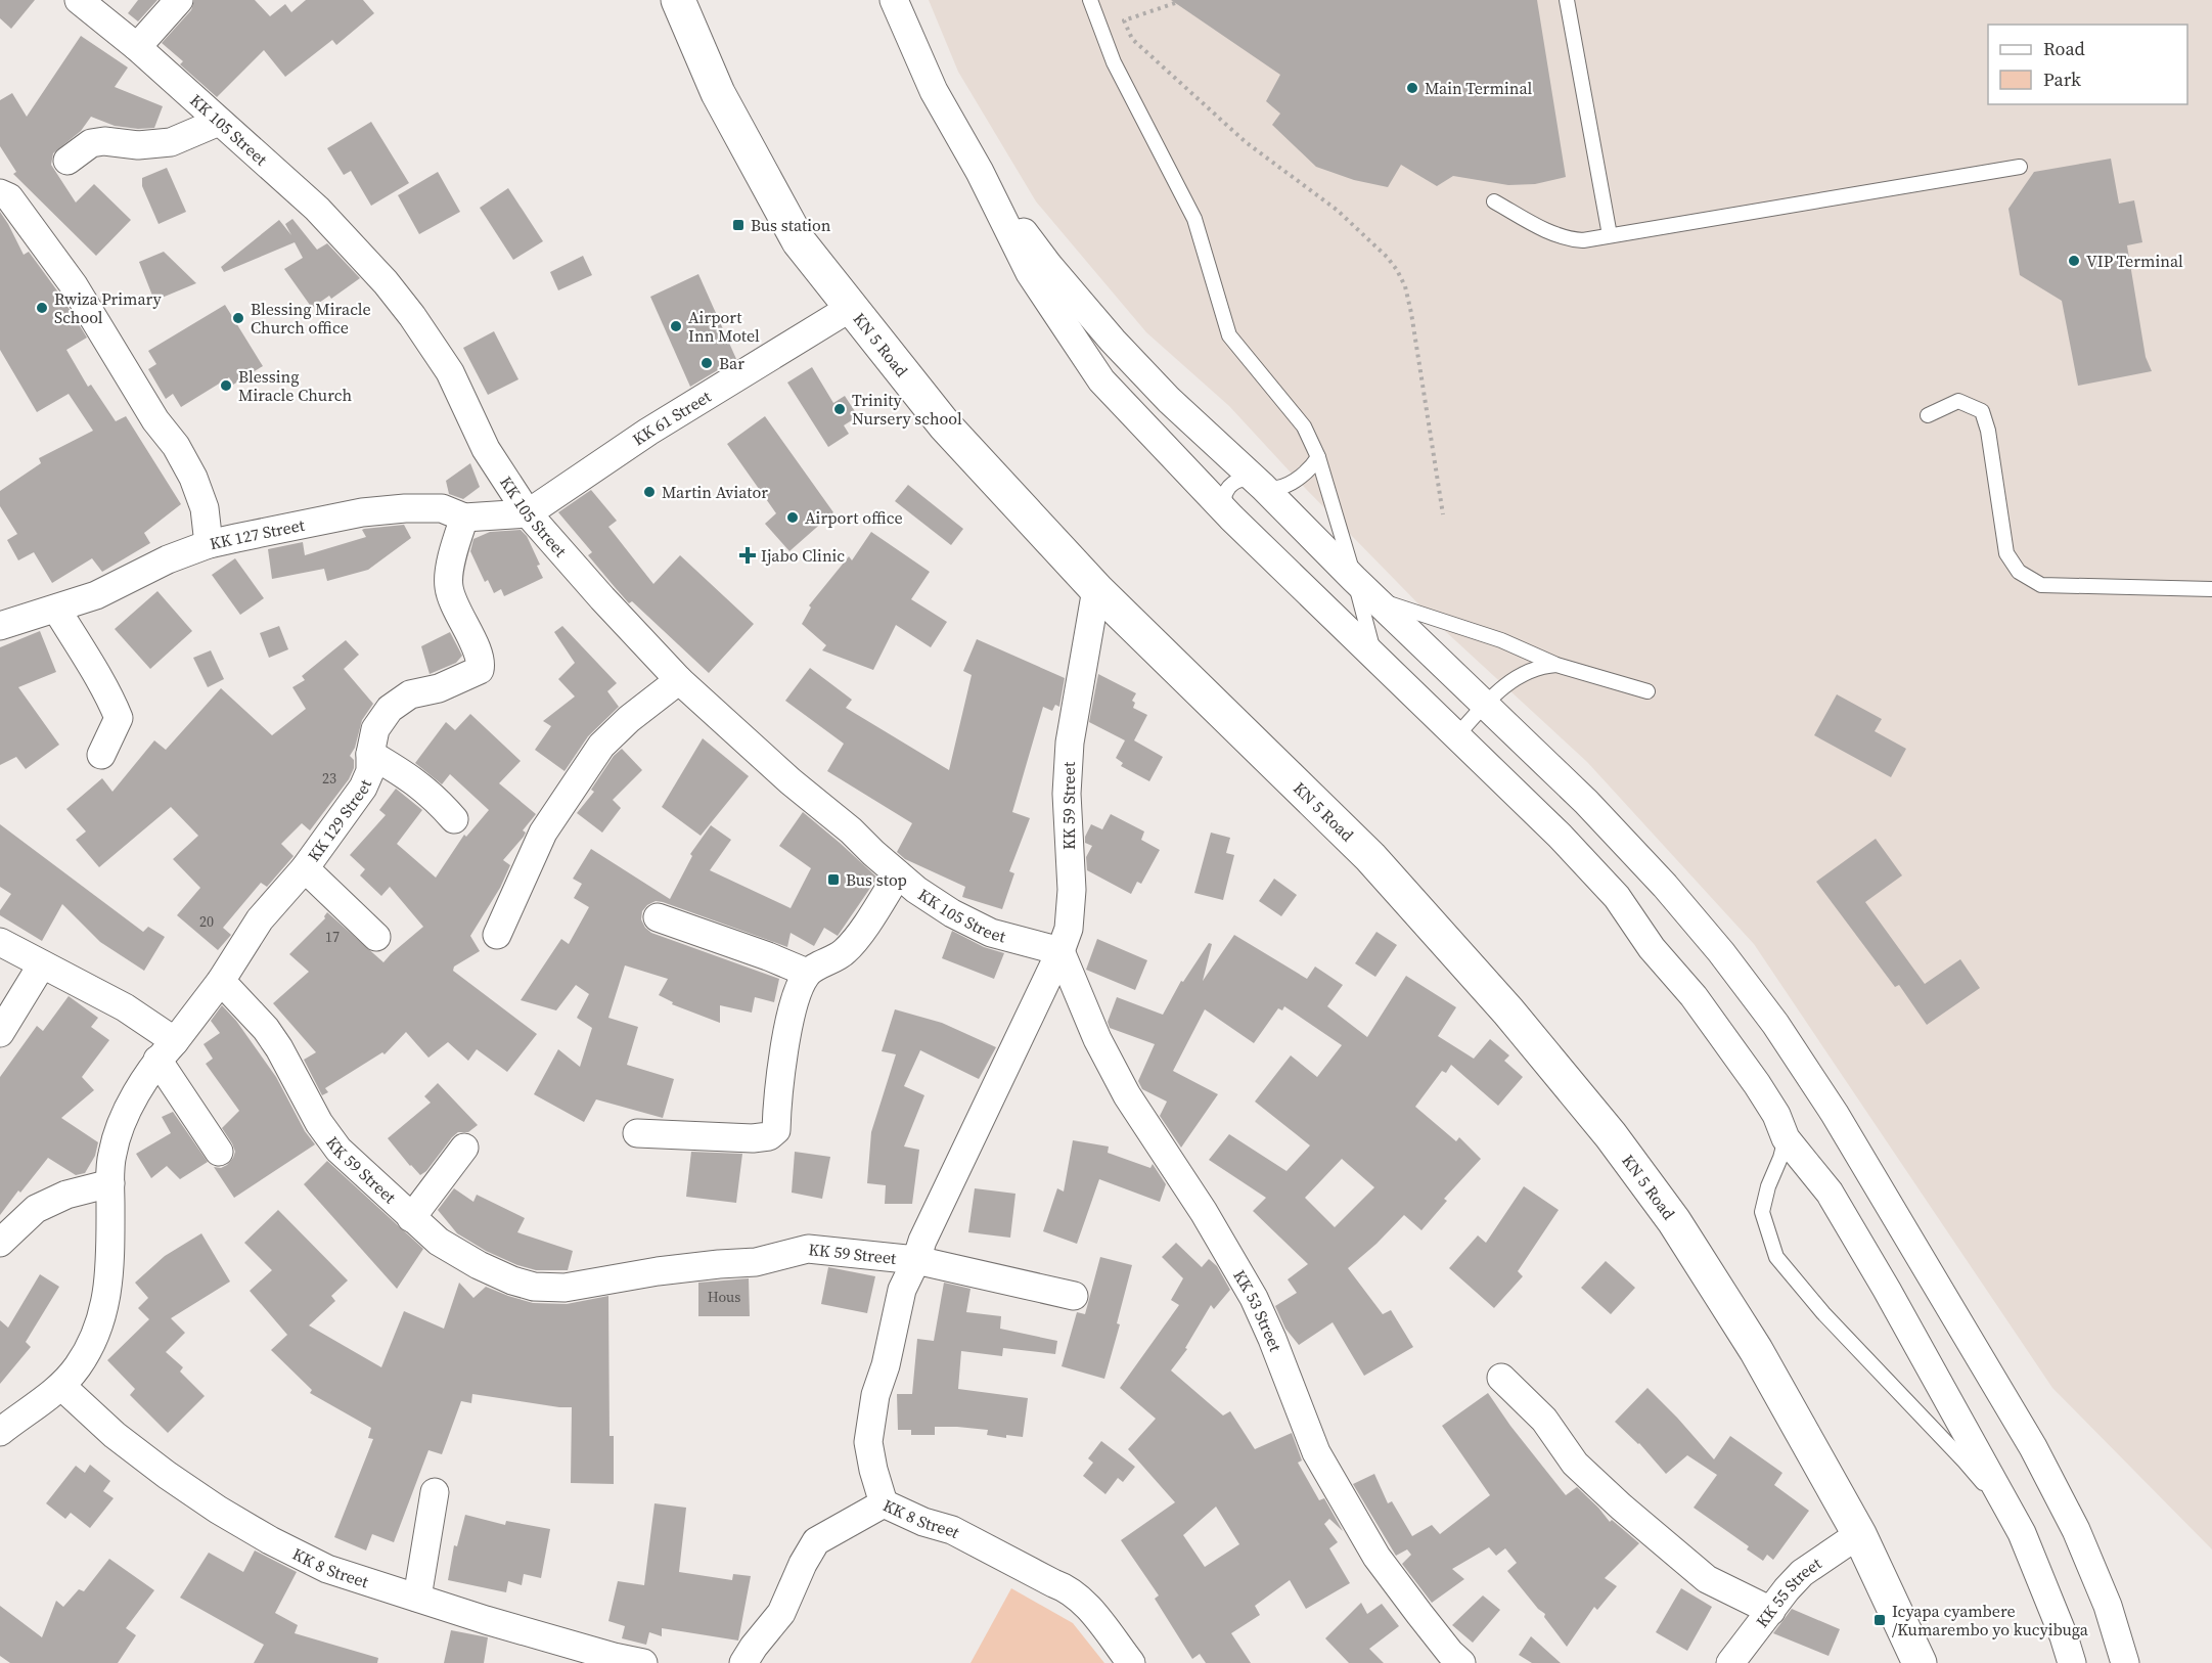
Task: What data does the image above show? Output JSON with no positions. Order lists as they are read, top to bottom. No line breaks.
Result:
{"streets":{"main road":["KN 5 Road"],"street":["KK 105 Street","KK 61 Street","KK 127 Street","KK 59 Street","KK 129 Street","KK 53 Street","KK 8 Street","KK 55 Street"]},"crossings":[["KK 105 Street","KK 61 Street"],["KK 105 Street","KK 127 Street"],["KK 105 Street","KK 59 Street"],["KK 105 Street","KK 53 Street"],["KN 5 Road","KK 61 Street"],["KN 5 Road","KK 59 Street"],["KN 5 Road","KK 55 Street"],["KK 61 Street","KK 127 Street"],["KK 127 Street","KK 129 Street"],["KK 59 Street","KK 129 Street"],["KK 59 Street","KK 53 Street"],["KK 129 Street","KK 8 Street"]],"places":{"other":["Main Terminal","VIP Terminal","Rwiza Primary School","Blessing Miracle Church office","Airport Inn Motel","Bar","Blessing Miracle Church","Trinity Nursery school","Martin Aviator","Airport office"],"transit":["Bus station","Bus stop","Icyapa cyambere /Kumarembo yo kucyibuga"],"health":["Ijabo Clinic"]},"house_numbers":["23","20","17","Hous"],"legend":["Road","Park"]}
